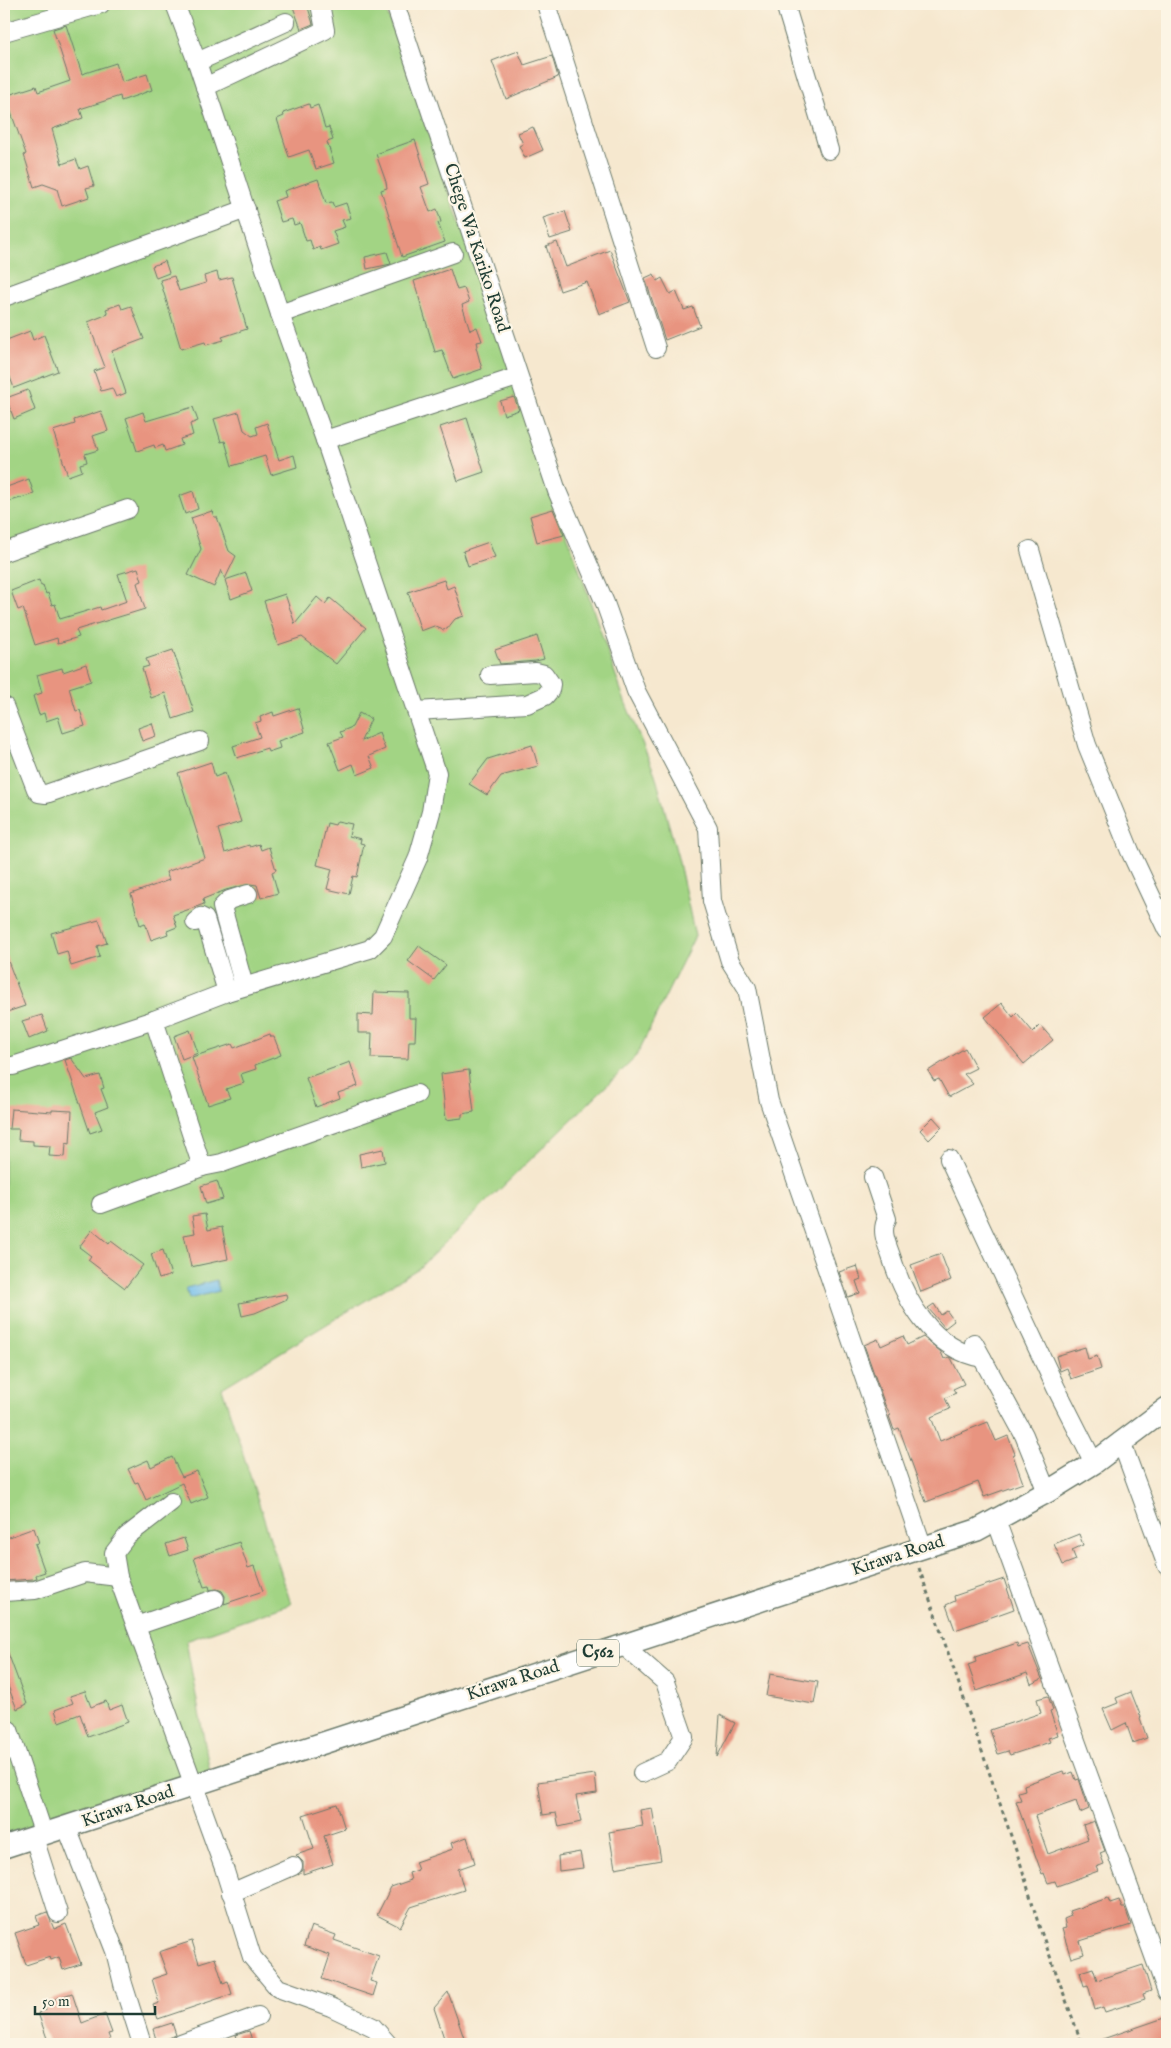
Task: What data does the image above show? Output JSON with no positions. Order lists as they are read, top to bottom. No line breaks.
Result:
{"streets":{"main road":["Kirawa Road","C562"],"street":["Chege Wa Kariko Road"]},"crossings":[["Chege Wa Kariko Road","Kirawa Road"]],"scale_bar":"50 m"}
